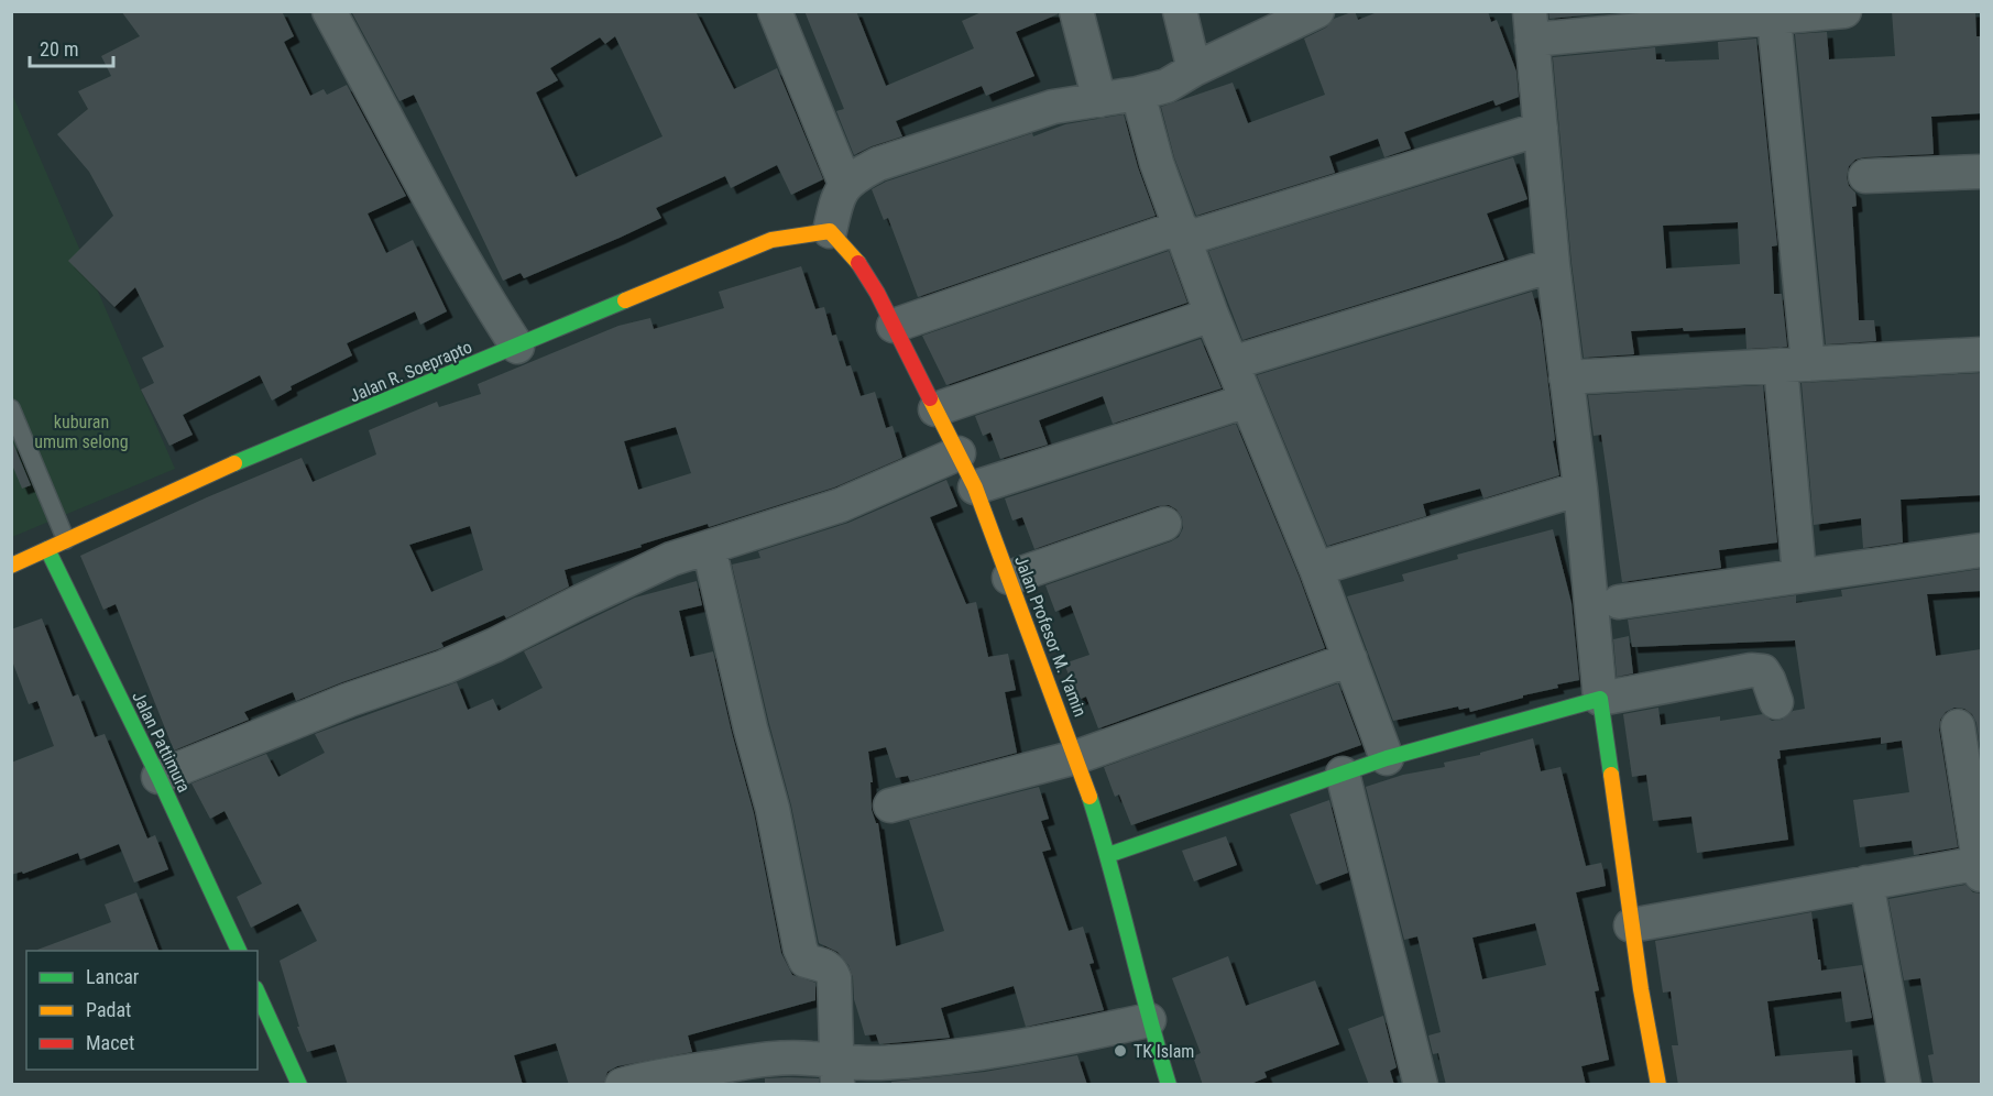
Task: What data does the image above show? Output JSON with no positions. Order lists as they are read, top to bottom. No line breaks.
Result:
{"streets":{"main road":["Jalan R. Soeprapto","Jalan Profesor M. Yamin","Jalan Pattimura"]},"crossings":[["Jalan R. Soeprapto","Jalan Profesor M. Yamin"],["Jalan R. Soeprapto","Jalan Pattimura"]],"parks":["kuburan umum selong"],"places":["TK Islam"],"legend":["Lancar","Padat","Macet"],"scale_bar":"20 m"}
